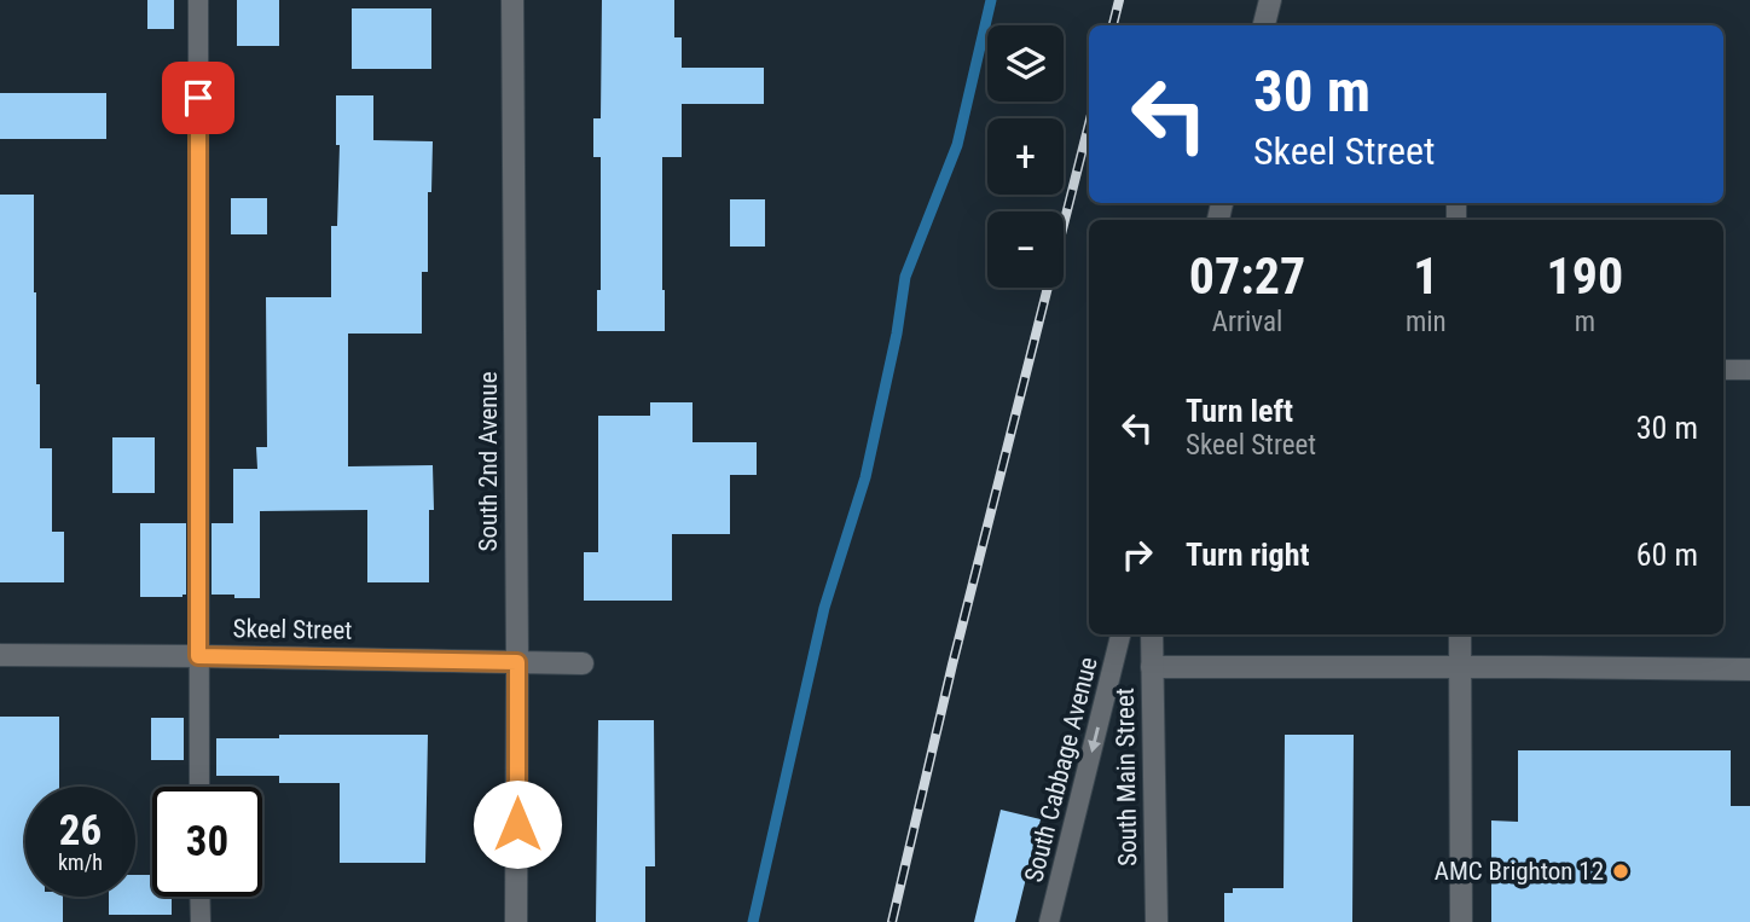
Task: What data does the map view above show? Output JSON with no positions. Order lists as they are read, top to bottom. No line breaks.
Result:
{"streets":{"street":["South 2nd Avenue","Skeel Street","South Main Street"],"lane":["South Cabbage Avenue"]},"crossings":[["South 2nd Avenue","Skeel Street"]],"one_way":["South Cabbage Avenue"],"places":["AMC Brighton 12"],"page":{"map_buttons":["+","−"],"turn":["30 m","Skeel Street"],"eta":["07:27","Arrival","1","min","190","m"],"list":[{"name":"Turn left","note":"Skeel Street","value":"30 m"},{"name":"Turn right","value":"60 m"}],"speed":"26 km/h","limit":"30"}}
